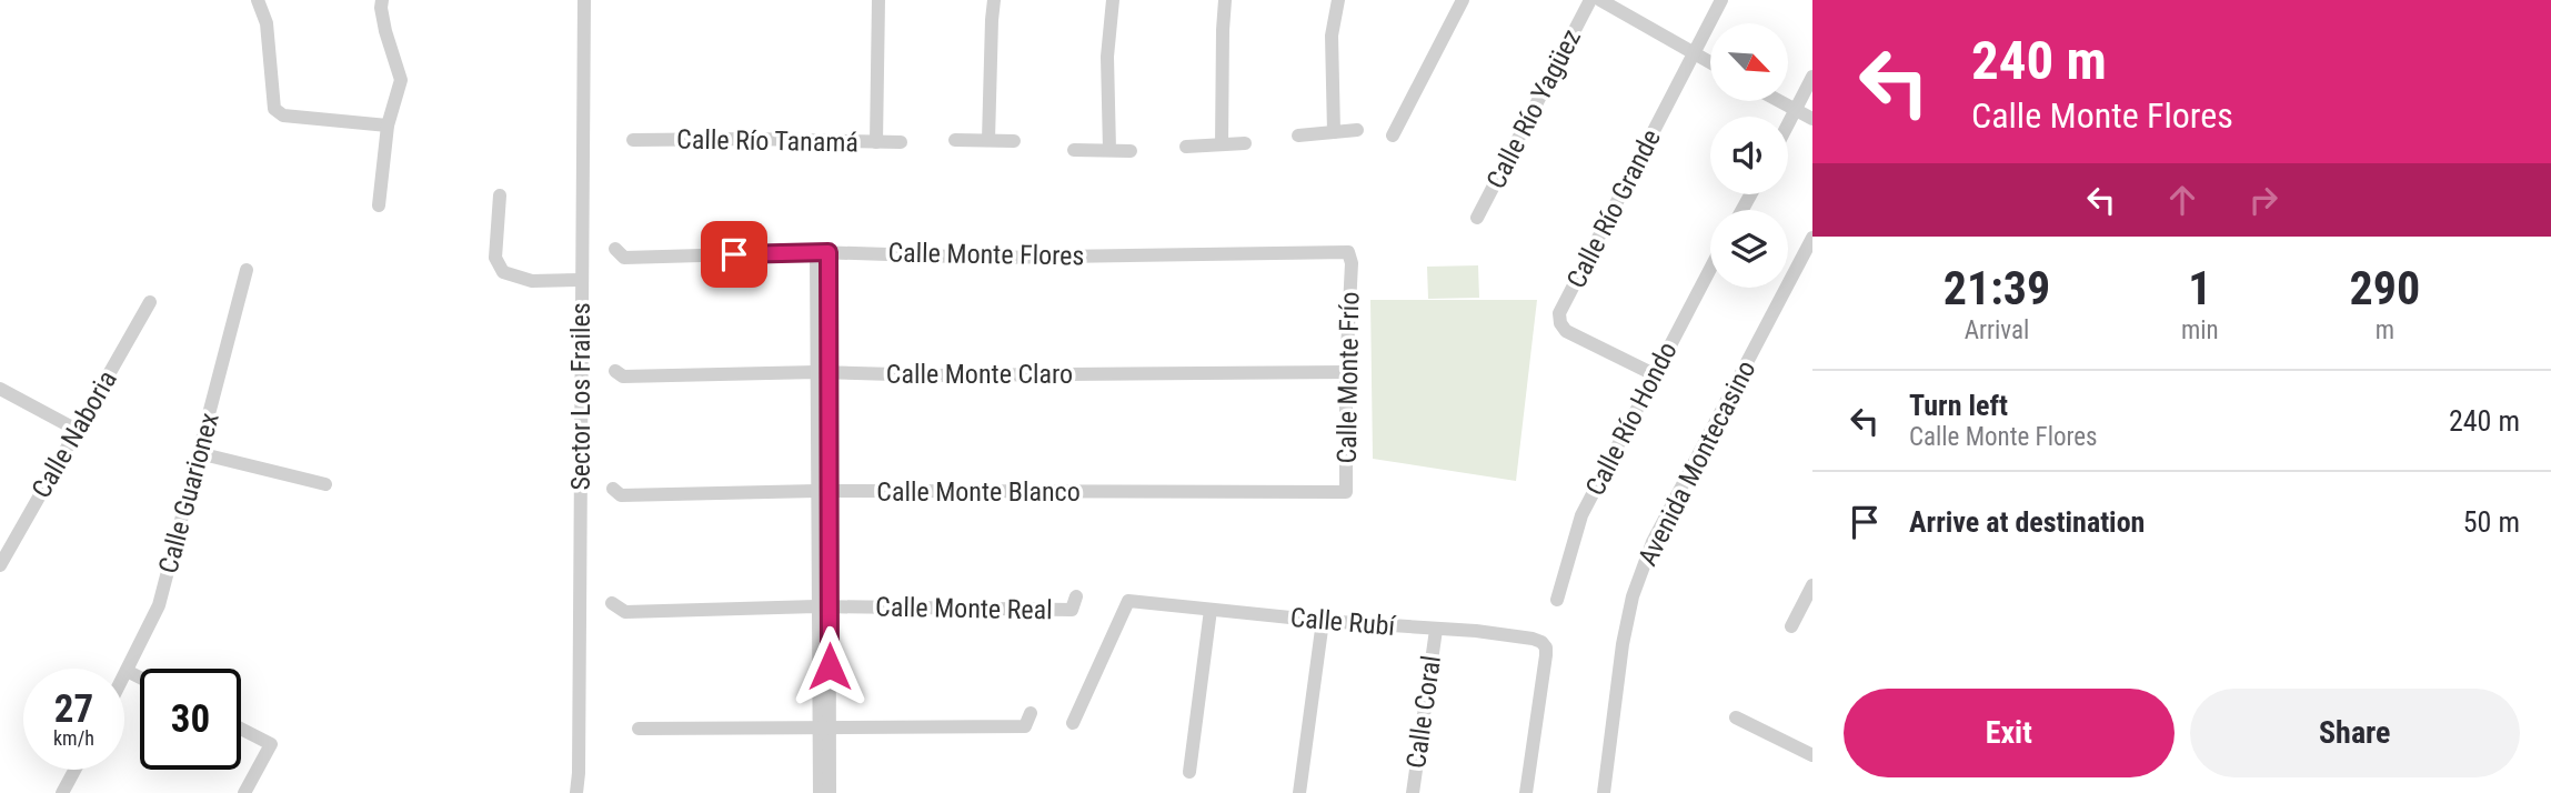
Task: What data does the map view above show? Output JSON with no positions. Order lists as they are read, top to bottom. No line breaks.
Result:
{"streets":{"street":["Calle Río Yagüez","Calle Río Tanamá","Calle Río Grande","Calle Monte Flores","Calle Monte Claro","Calle Monte Frío","Sector Los Frailes","Calle Río Hondo","Calle Naboria","Avenida Montecasino","Calle Monte Blanco","Calle Guarionex","Calle Monte Real","Calle Rubí","Calle Coral"]},"crossings":[["Calle Río Grande","Calle Río Hondo"],["Calle Monte Flores","Calle Monte Frío"],["Calle Monte Claro","Calle Monte Frío"],["Calle Monte Frío","Calle Monte Blanco"],["Calle Rubí","Calle Coral"]],"north":"bottom right","page":{"turn":["240 m","Calle Monte Flores"],"eta":["21:39","Arrival","1","min","290","m"],"list":[{"name":"Turn left","note":"Calle Monte Flores","value":"240 m"},{"name":"Arrive at destination","value":"50 m"}],"speed":"27 km/h","limit":"30","buttons":["Exit","Share"]}}
